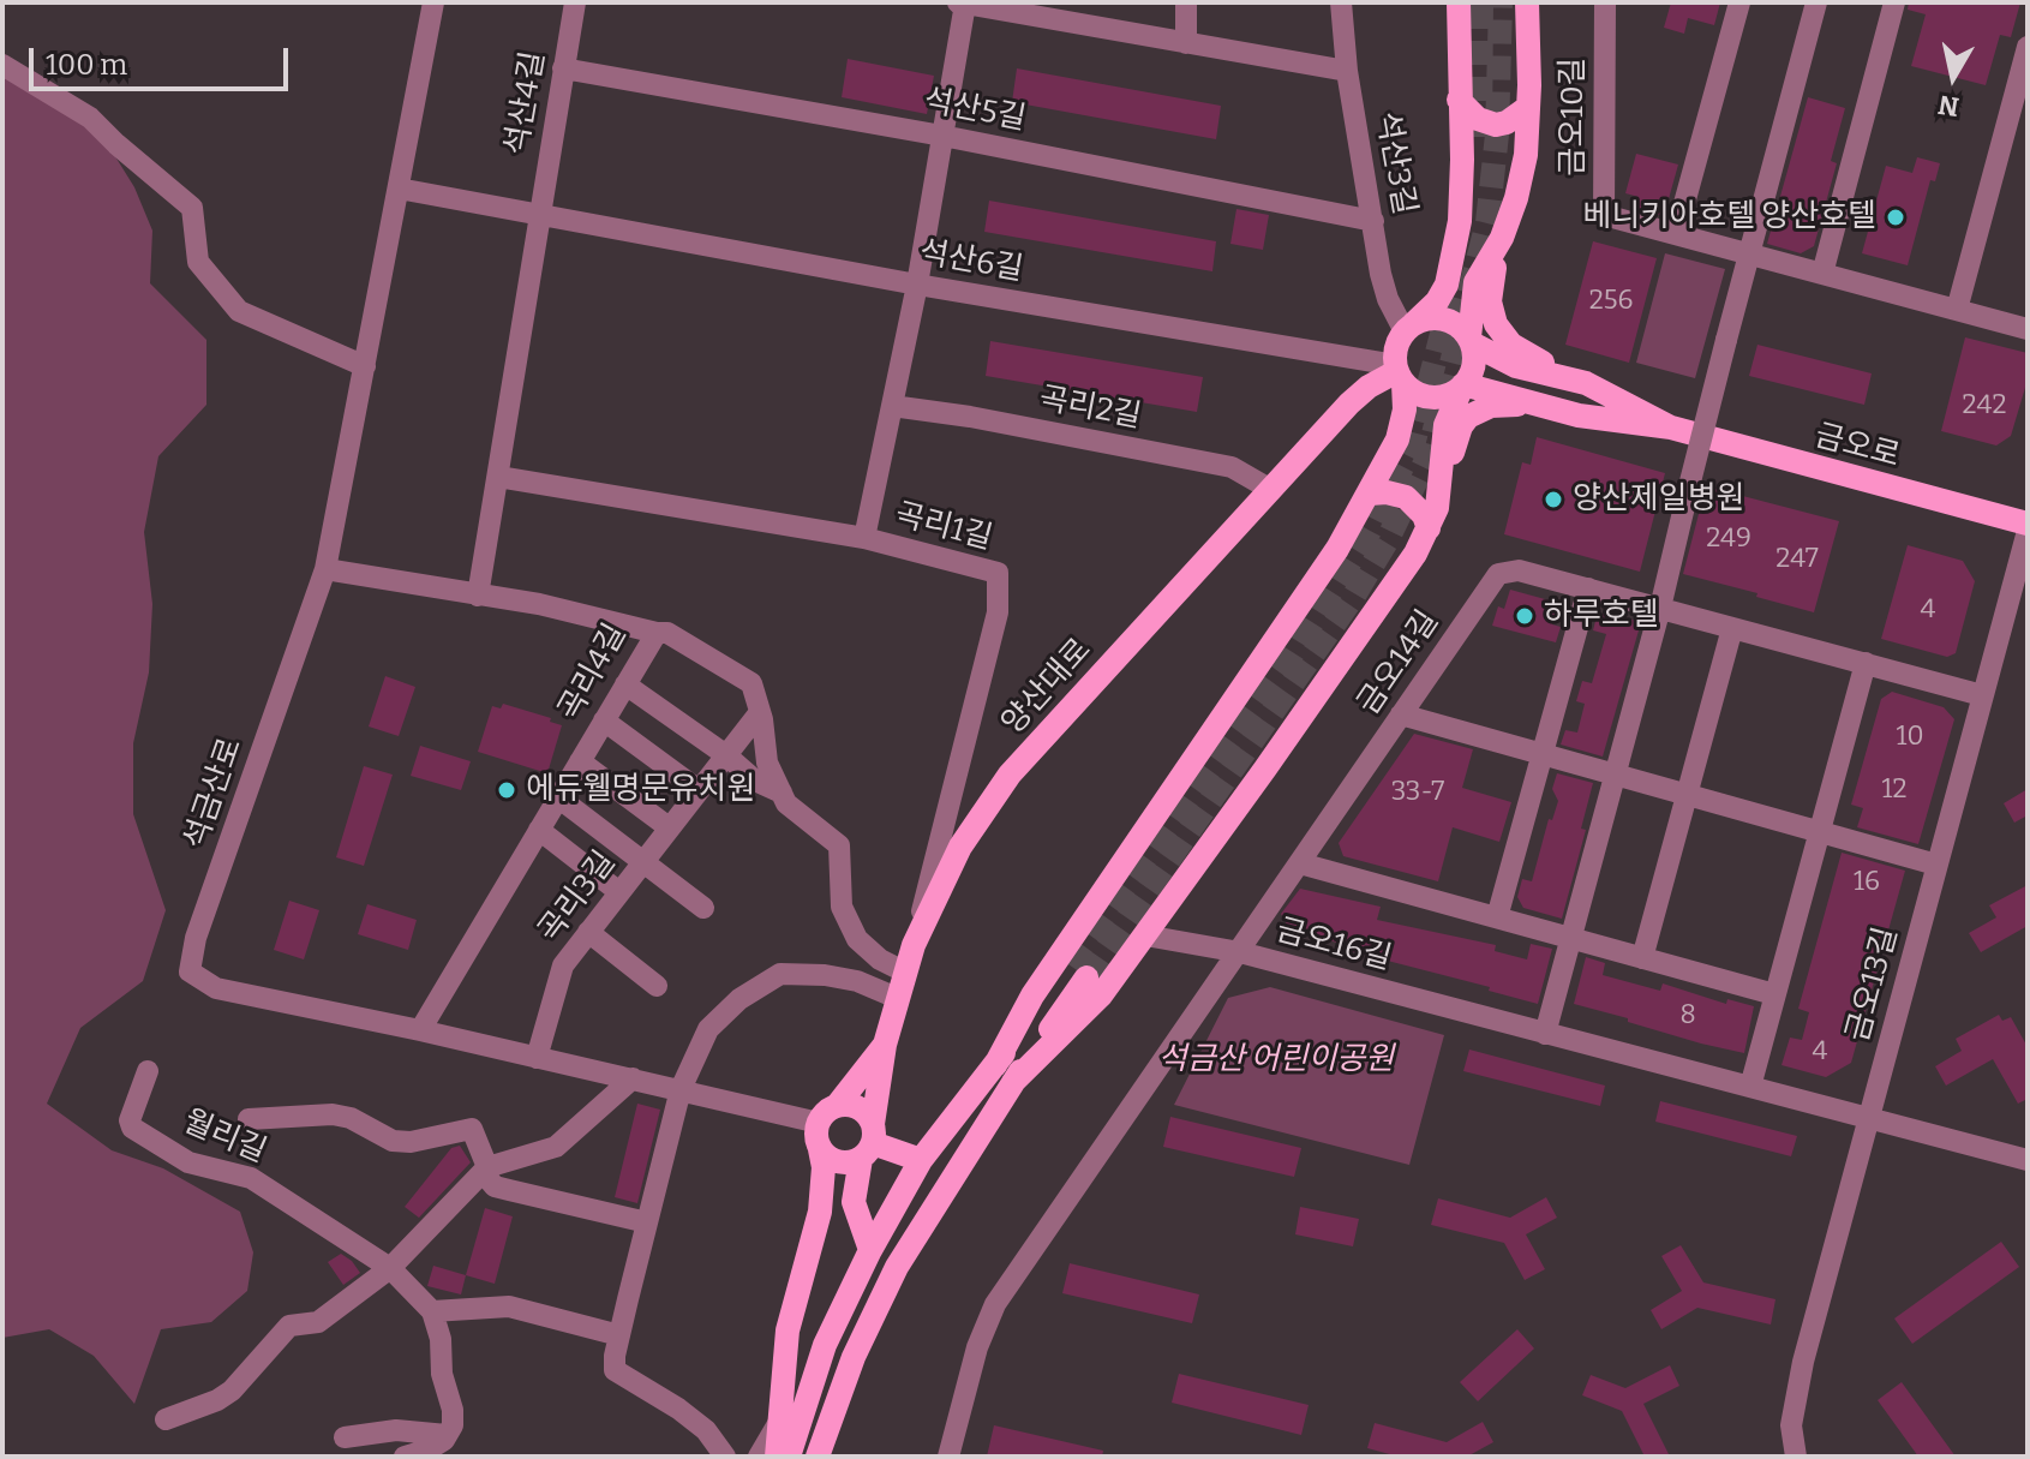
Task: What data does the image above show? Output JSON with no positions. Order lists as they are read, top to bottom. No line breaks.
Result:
{"streets":{"main road":["금오로","양산대로"],"street":["석산4길","석산5길","금오10길","석산3길","석산6길","곡리2길","곡리1길","금오14길","곡리4길","석금산로","곡리3길","금오16길","금오13길","월리길"]},"crossings":[["석산4길","석산5길"],["석산4길","석산6길"],["석산5길","석산3길"],["석산3길","석산6길"],["석산3길","금오로"],["석산3길","양산대로"],["석산6길","금오로"],["석산6길","양산대로"],["석산6길","석금산로"],["곡리2길","양산대로"],["금오로","양산대로"],["곡리1길","양산대로"],["금오14길","금오16길"],["금오14길","금오13길"],["곡리4길","석금산로"],["양산대로","석금산로"],["석금산로","곡리3길"],["금오16길","금오13길"]],"parks":["석금산 어린이공원"],"places":["베니키아호텔 양산호텔","양산제일병원","하루호텔","에듀웰명문유치원"],"house_numbers":["256","242","249","247","4","10","12","33-7","16","8","4"],"scale_bar":"100 m","north":"bottom"}
